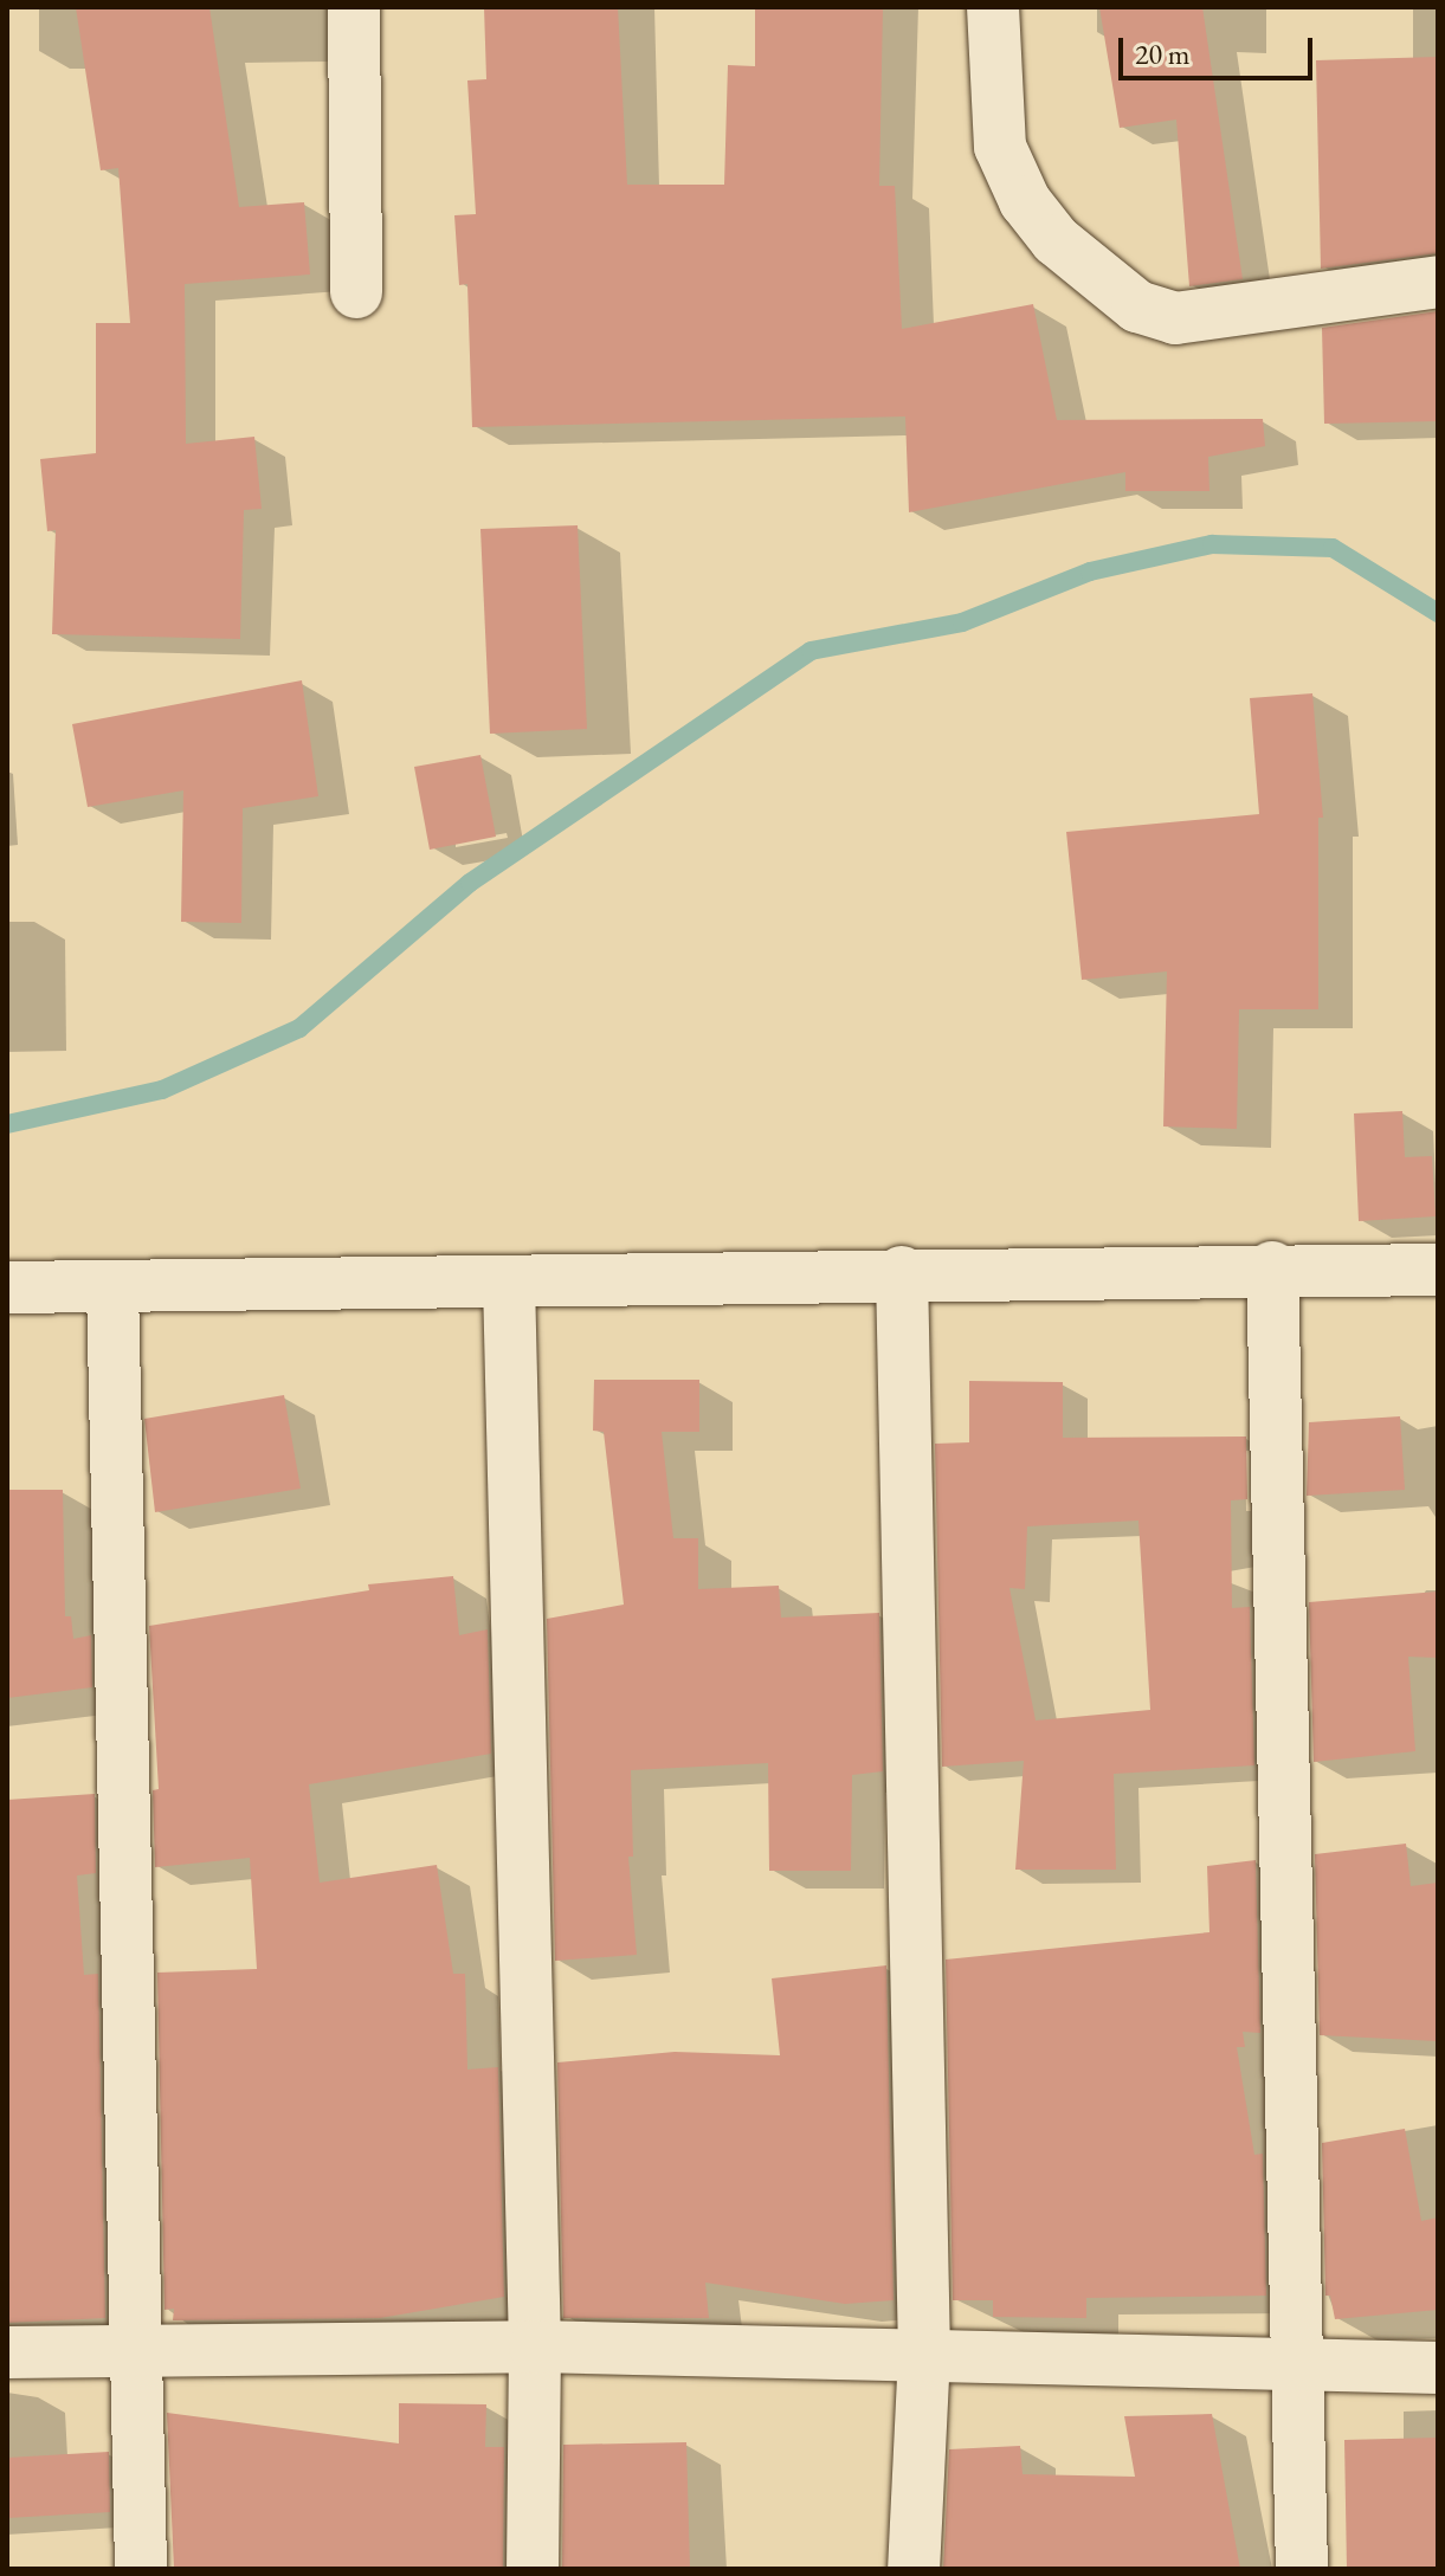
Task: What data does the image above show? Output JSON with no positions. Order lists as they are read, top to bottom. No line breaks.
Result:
{"scale_bar":"20 m"}
